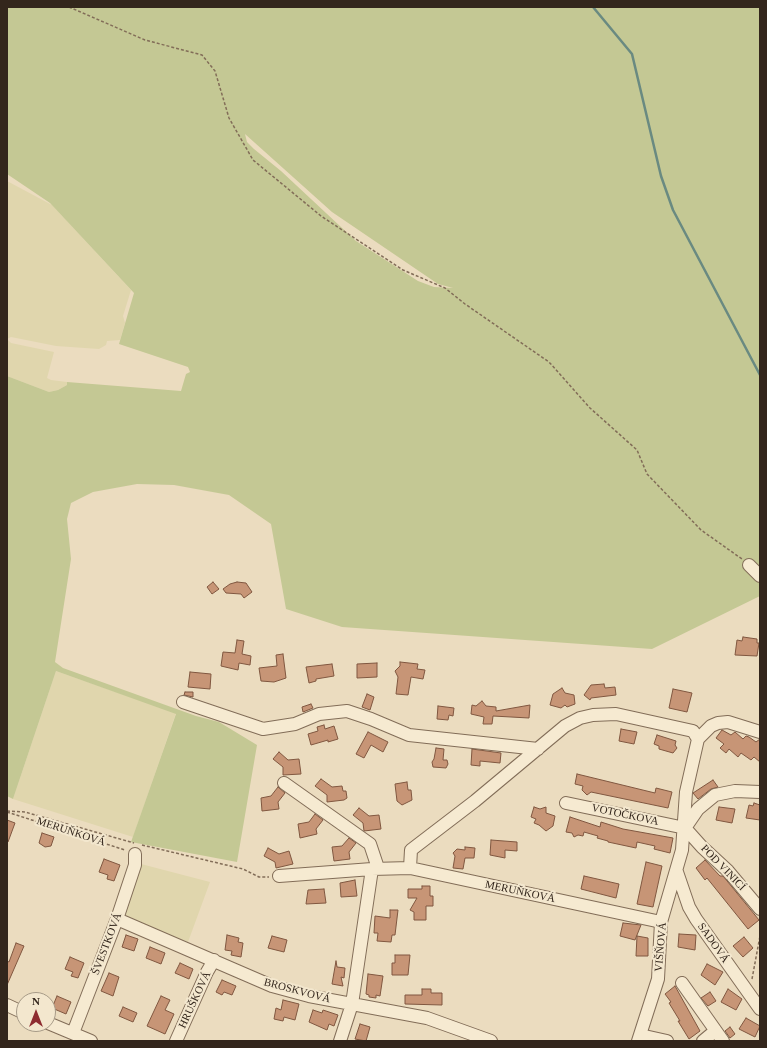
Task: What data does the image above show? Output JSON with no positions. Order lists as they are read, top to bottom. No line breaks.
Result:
{"streets":{"street":["VOTOČKOVA","MERUŇKOVÁ","POD VINICÍ","SADOVÁ","ŠVESTKOVÁ","VIŠŇOVÁ","BROSKVOVÁ","HRUŠKOVÁ"]},"crossings":[["VOTOČKOVA","POD VINICÍ"],["VOTOČKOVA","VIŠŇOVÁ"],["MERUŇKOVÁ","ŠVESTKOVÁ"],["MERUŇKOVÁ","VIŠŇOVÁ"],["POD VINICÍ","VIŠŇOVÁ"],["SADOVÁ","VIŠŇOVÁ"],["ŠVESTKOVÁ","BROSKVOVÁ"],["BROSKVOVÁ","HRUŠKOVÁ"]],"north":"top"}
